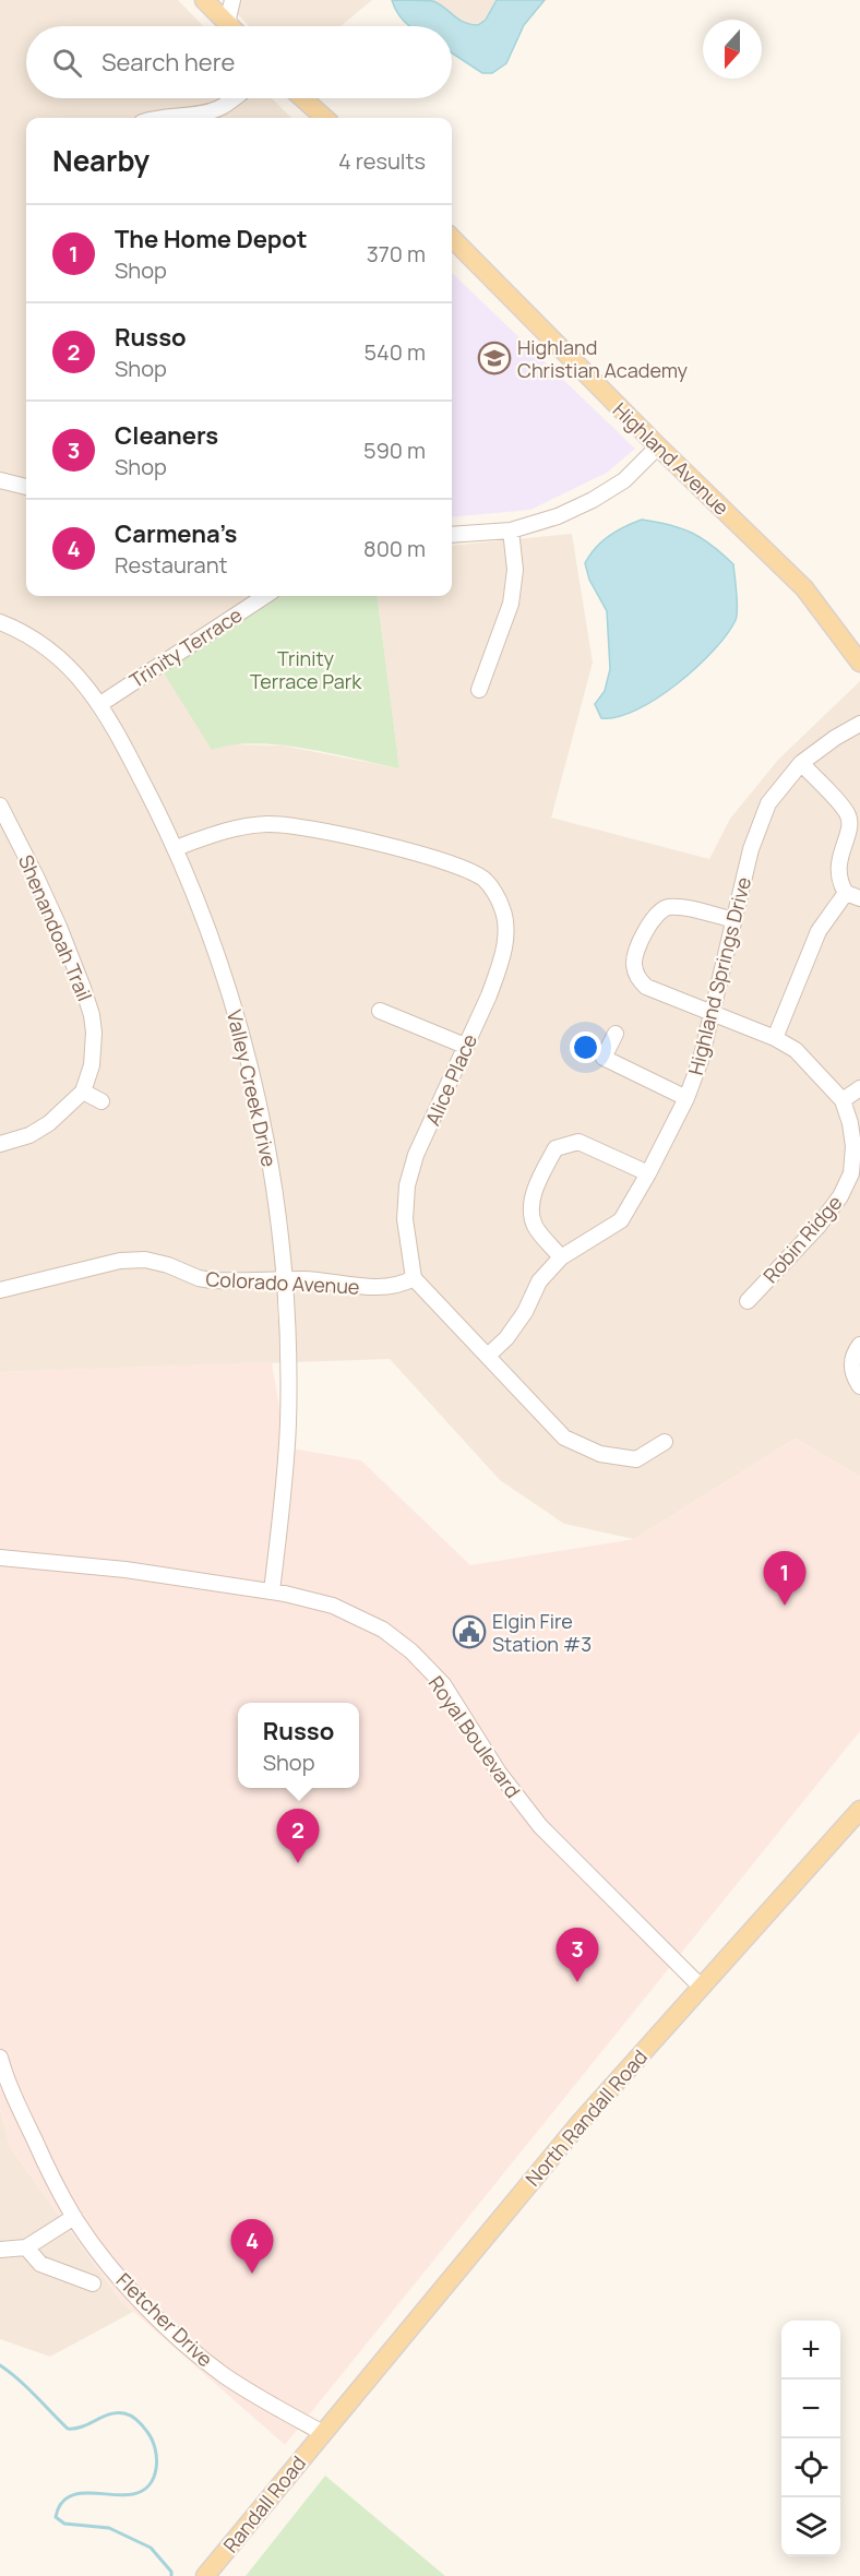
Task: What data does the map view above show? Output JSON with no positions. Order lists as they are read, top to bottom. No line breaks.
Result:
{"streets":{"main road":["Highland Avenue","North Randall Road","Randall Road"],"street":["Trinity Terrace","Shenandoah Trail","Highland Springs Drive","Alice Place","Valley Creek Drive","Robin Ridge","Colorado Avenue","Royal Boulevard","Fletcher Drive"]},"crossings":[["Trinity Terrace","Valley Creek Drive"],["Highland Springs Drive","Robin Ridge"],["Alice Place","Valley Creek Drive"],["Alice Place","Colorado Avenue"],["Valley Creek Drive","Colorado Avenue"],["Valley Creek Drive","Royal Boulevard"],["Royal Boulevard","North Randall Road"],["North Randall Road","Fletcher Drive"],["North Randall Road","Randall Road"],["Fletcher Drive","Randall Road"]],"parks":["Trinity Terrace Park"],"places":{"school or university":["Highland Christian Academy"],"public building":["Elgin Fire Station #3"]},"north":"bottom","page":{"search":"Search here","heading":["Nearby","4 results"],"list":[{"mark":"1","name":"The Home Depot","note":"Shop","value":"370 m"},{"mark":"2","name":"Russo","note":"Shop","value":"540 m"},{"mark":"3","name":"Cleaners","note":"Shop","value":"590 m"},{"mark":"4","name":"Carmena’s","note":"Restaurant","value":"800 m"}],"pins":["1","2","3","4"],"popup":["Russo","Shop"],"map_buttons":["+","−"]}}
